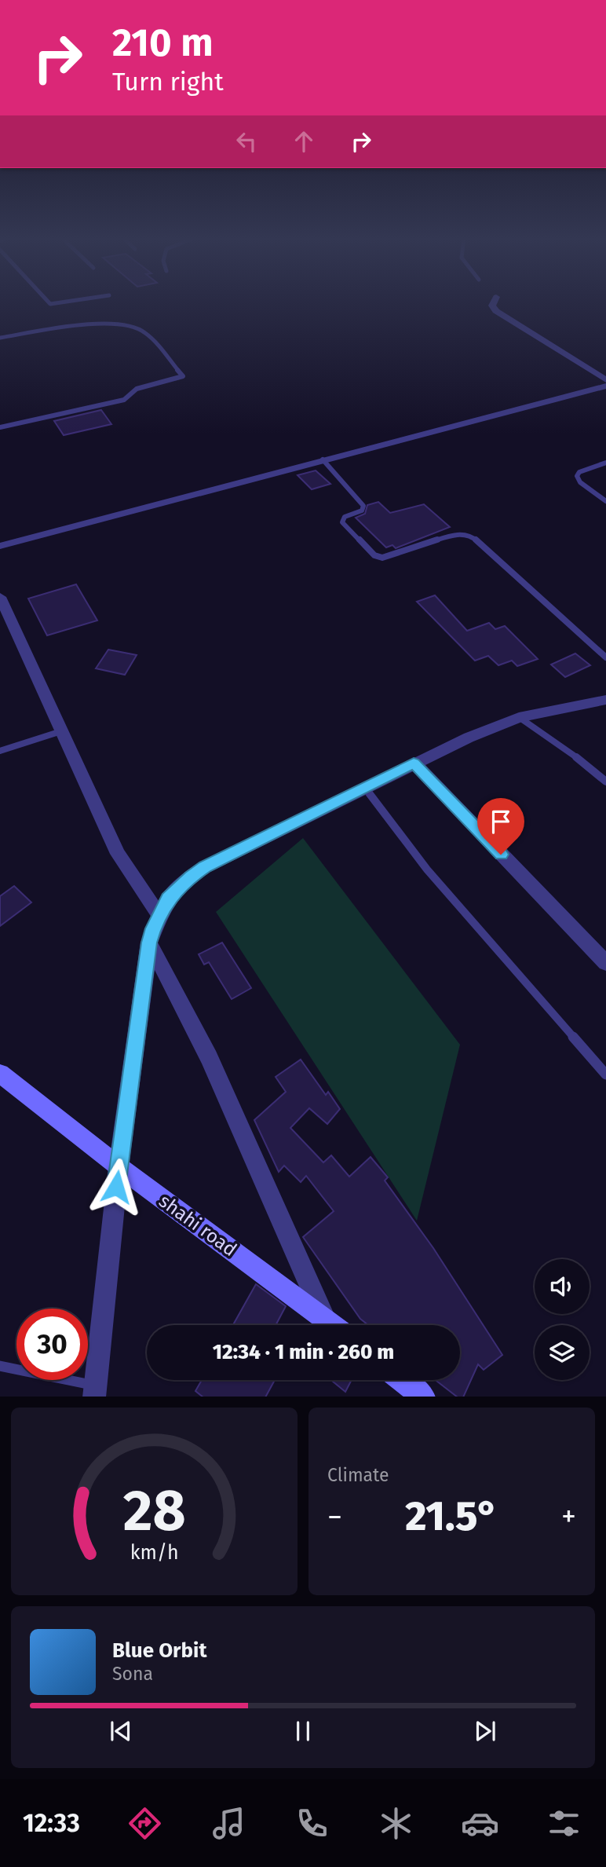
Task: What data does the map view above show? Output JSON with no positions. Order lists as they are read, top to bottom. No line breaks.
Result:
{"streets":{"street":["shahi road"]},"page":{"turn":["210 m","Turn right"],"limit":"30","trip":"12:34 · 1 min · 260 m","tile":"Climate","heat":["−","21.5°","+"],"song":["Blue Orbit","Sona"],"tabs":"12:33","gauge":["28","km/h"]}}
